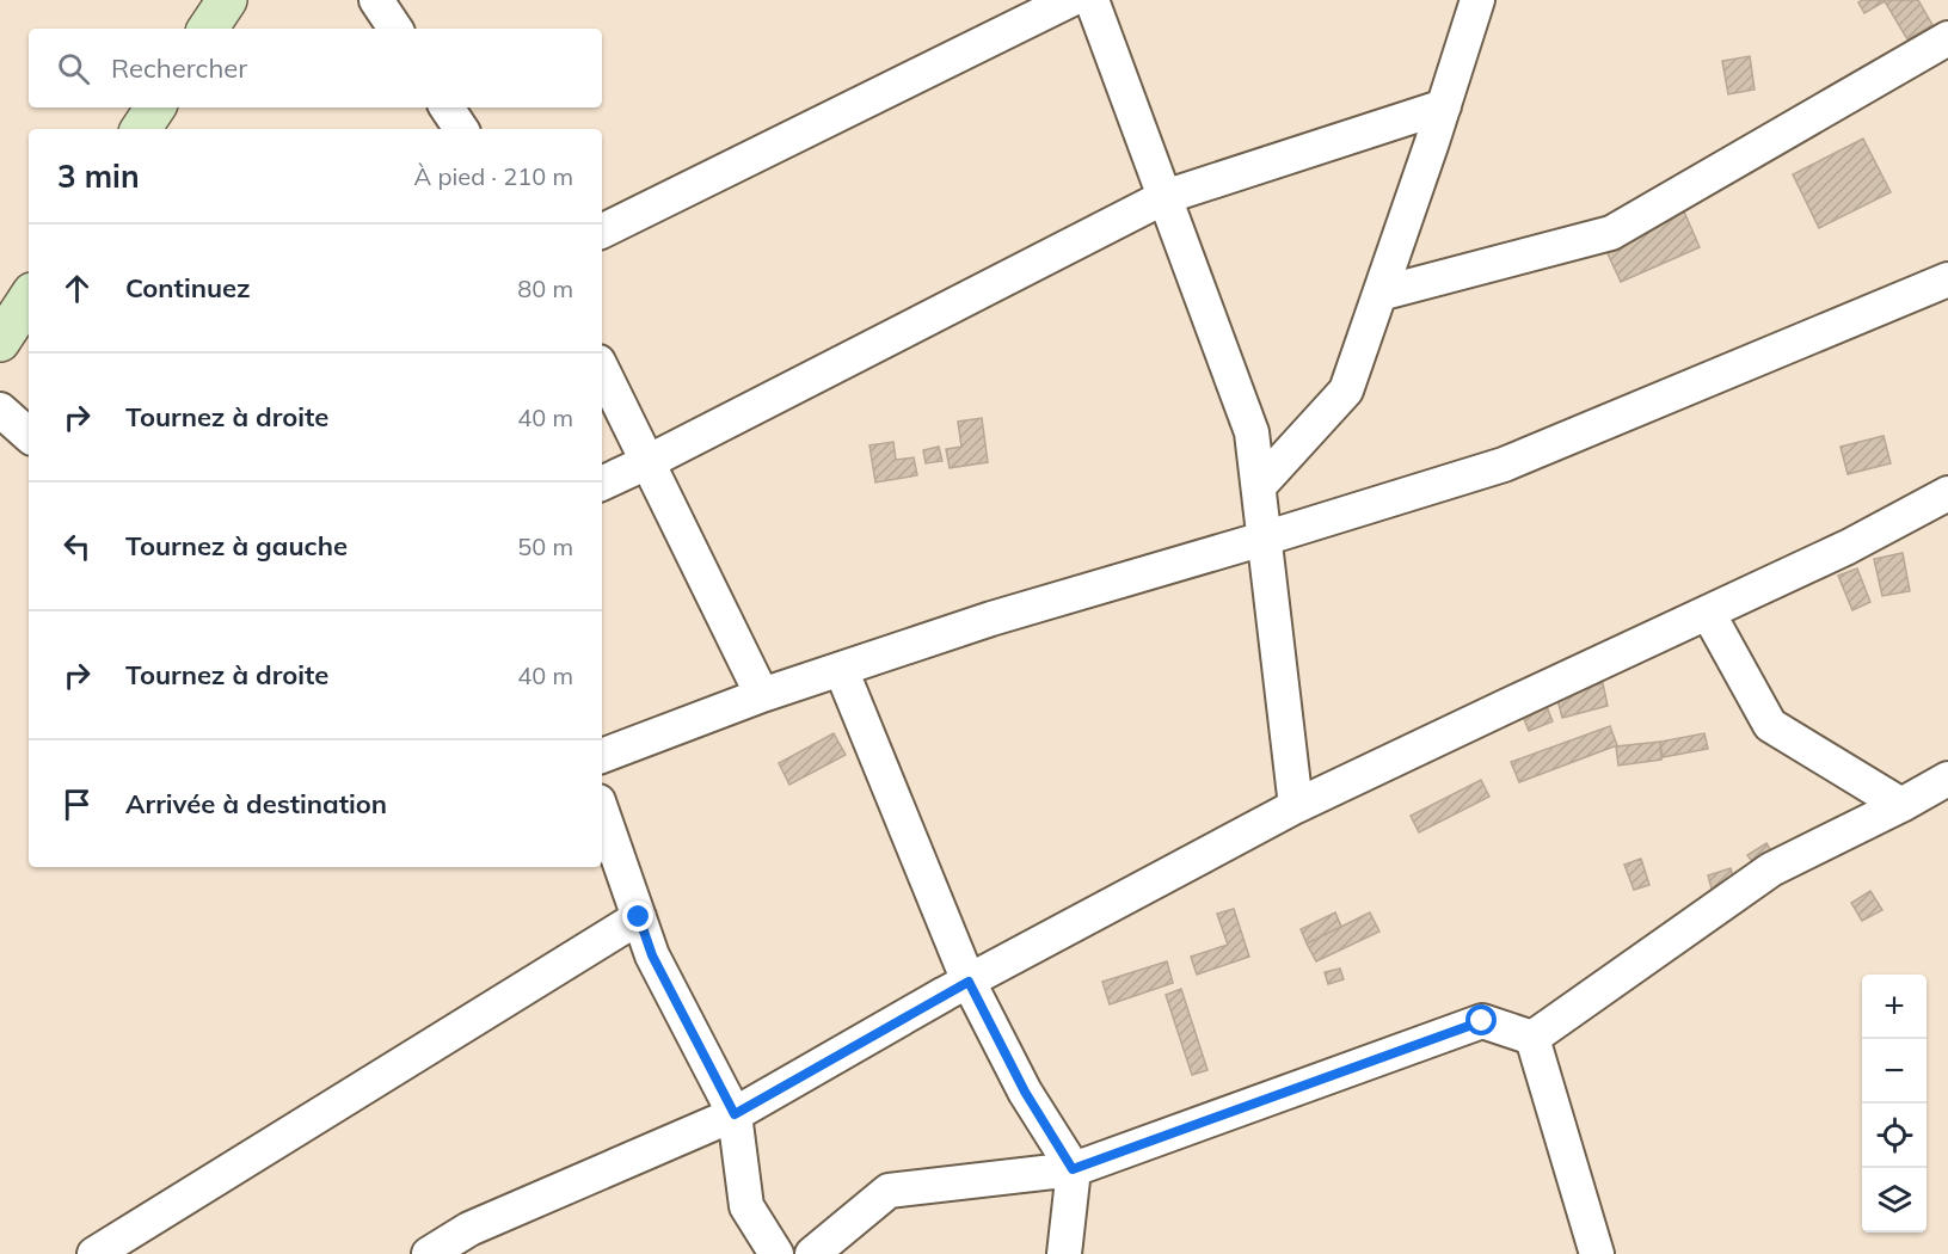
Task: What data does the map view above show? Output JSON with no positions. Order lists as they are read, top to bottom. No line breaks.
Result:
{"page":{"search":"Rechercher","heading":["3 min","À pied · 210 m"],"list":[["Continuez","80 m"],["Tournez à droite","40 m"],["Tournez à gauche","50 m"],["Tournez à droite","40 m"],"Arrivée à destination"],"map_buttons":["+","−"]}}
